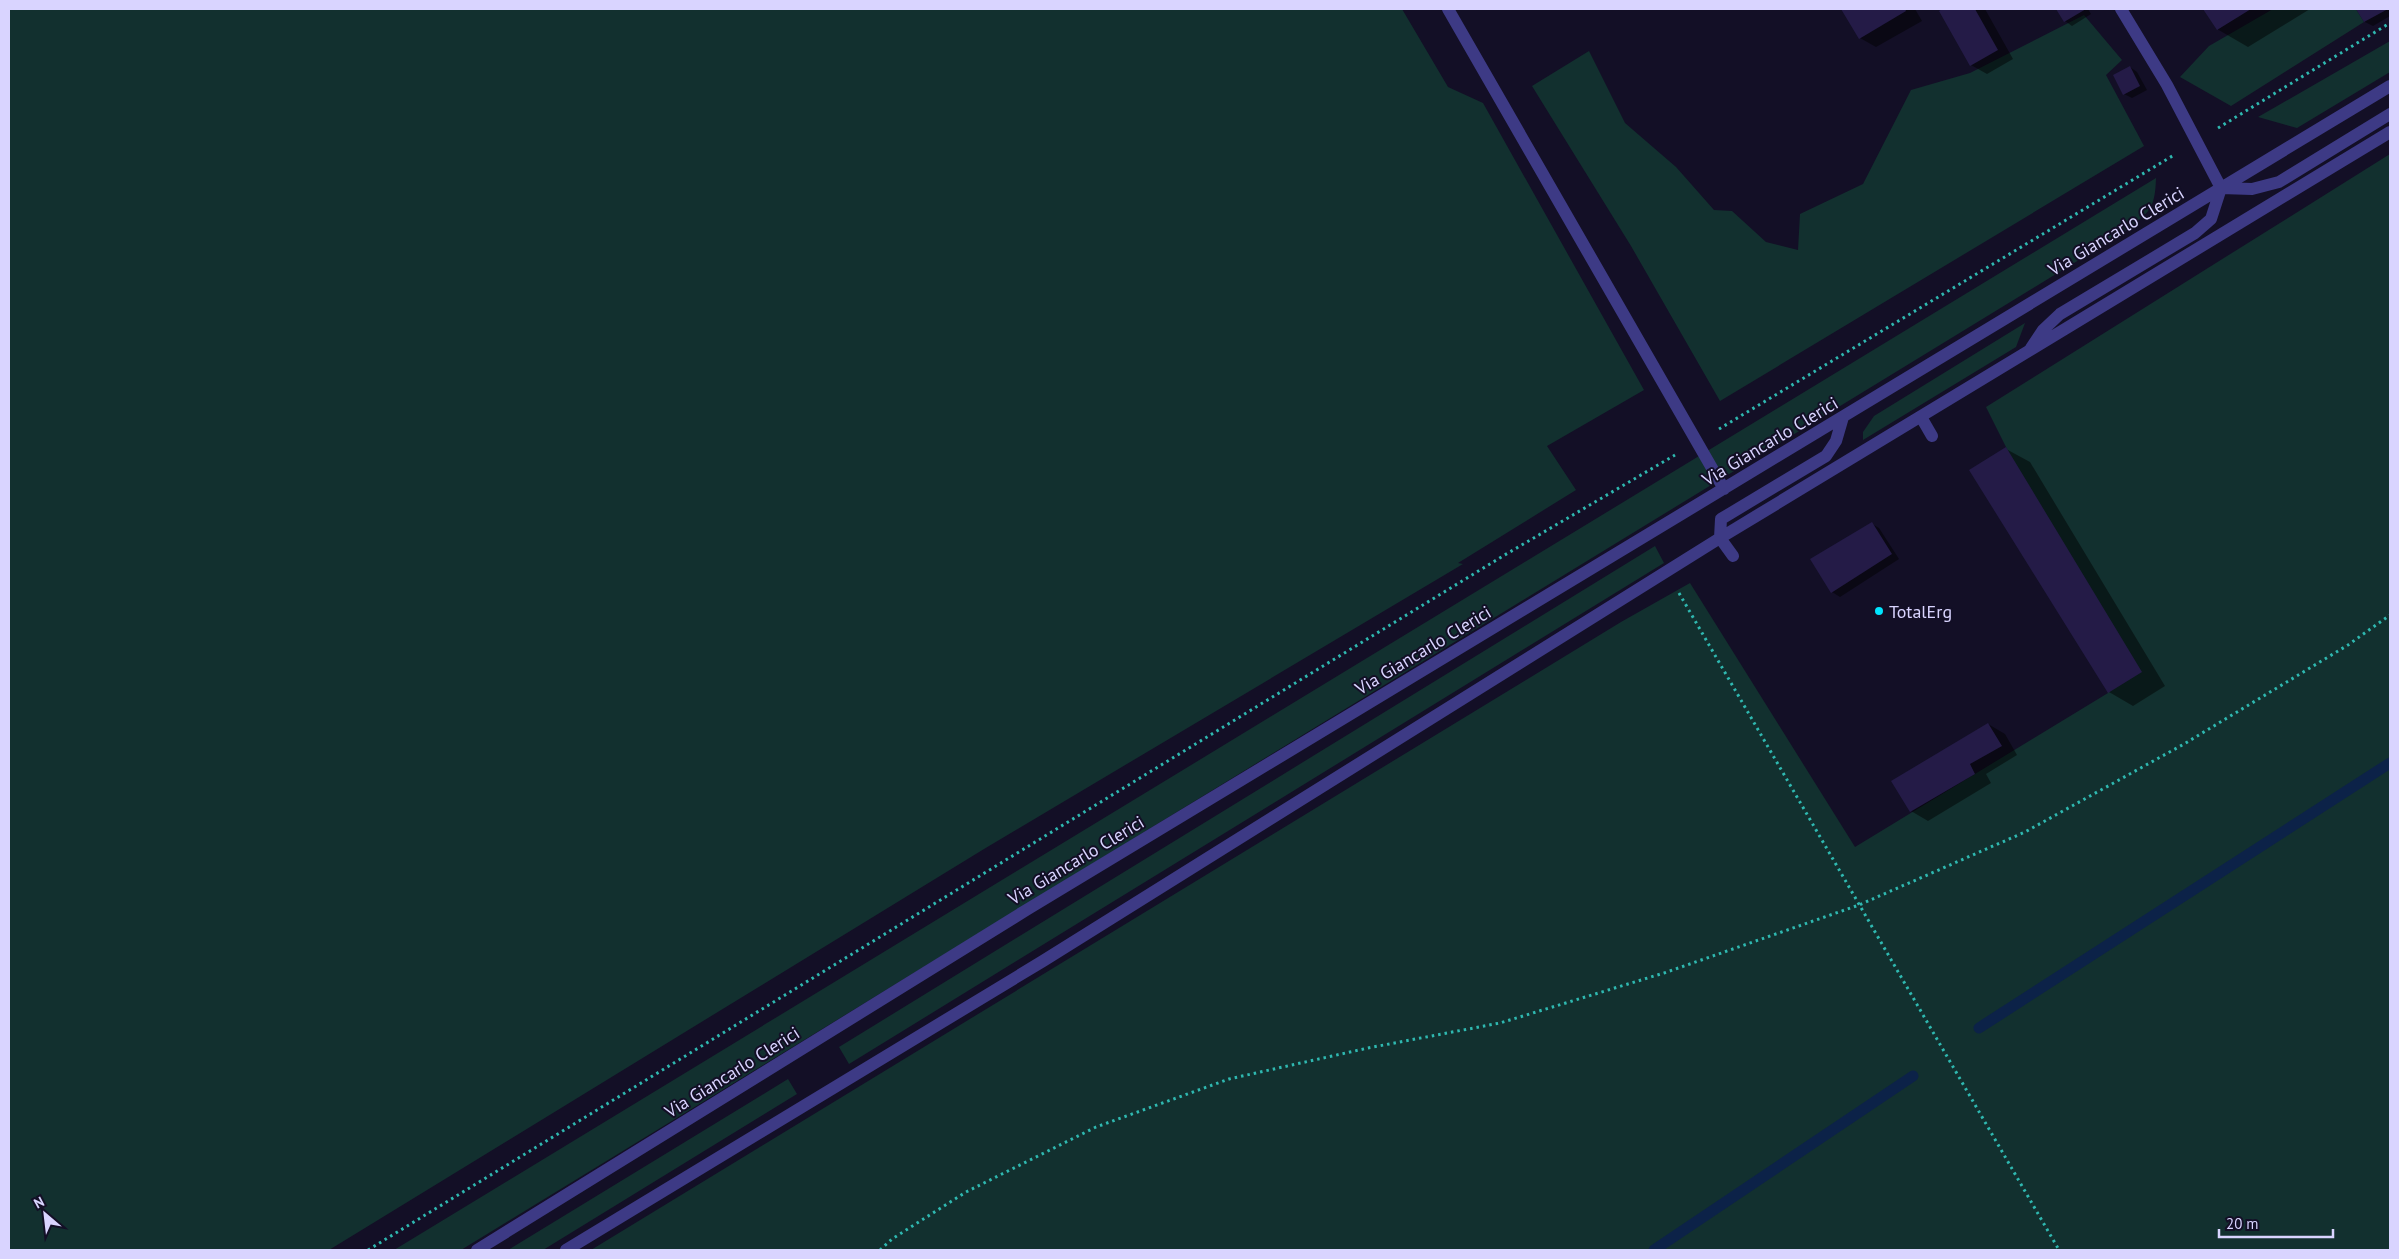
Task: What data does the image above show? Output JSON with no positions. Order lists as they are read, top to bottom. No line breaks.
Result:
{"streets":{"street":["Via Giancarlo Clerici"]},"places":["TotalErg"],"scale_bar":"20 m","north":"top left"}
